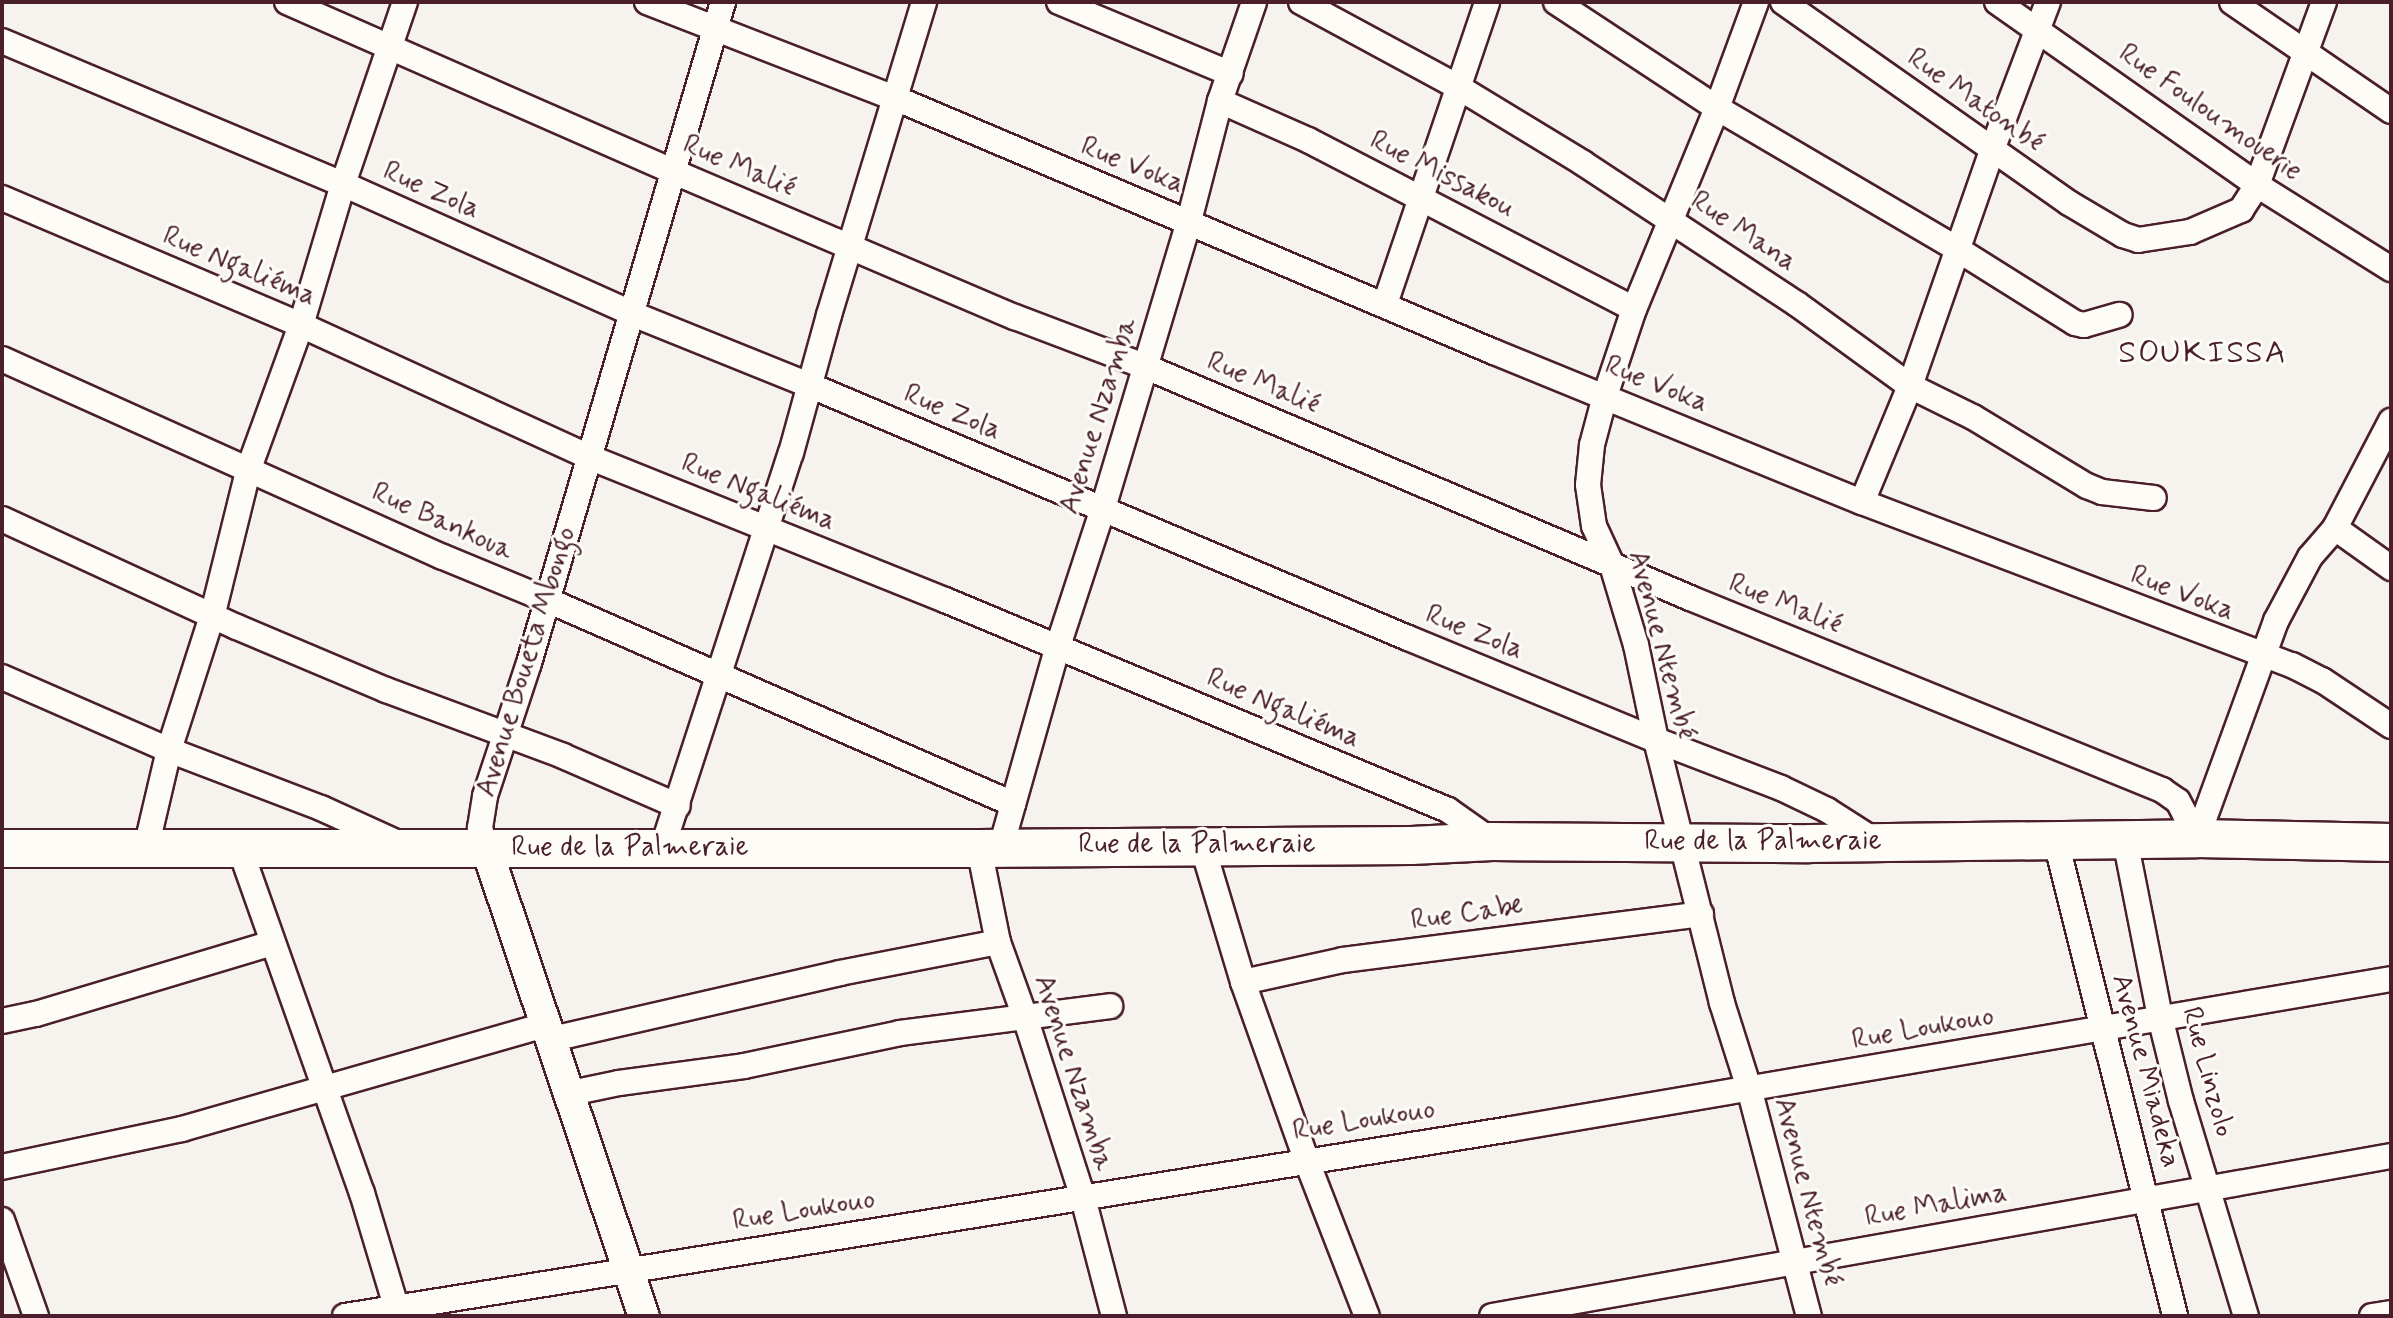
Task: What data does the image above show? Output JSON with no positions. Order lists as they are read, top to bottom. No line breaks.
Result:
{"streets":{"main road":["Rue de la Palmeraie"],"street":["Rue Matonbé","Rue Fouloumouerie","Rue Voka","Rue Malié","Rue Missakou","Rue Zola","Rue Mana","Rue Ngaliéma","Avenue Nzamba","Rue Bankoua","Avenue Ntembé","Avenue Boueta Mbongo","Rue Cabe","Rue Loukouo","Avenue Miadeka","Rue Linzolo","Rue Malima"]},"crossings":[["Rue Matonbé","Rue Fouloumouerie"],["Rue Voka","Avenue Nzamba"],["Rue Voka","Avenue Ntembé"],["Rue Voka","Avenue Boueta Mbongo"],["Rue Malié","Avenue Nzamba"],["Rue Malié","Avenue Ntembé"],["Rue Malié","Avenue Boueta Mbongo"],["Rue Malié","Rue de la Palmeraie"],["Rue Missakou","Avenue Nzamba"],["Rue Missakou","Avenue Ntembé"],["Rue Zola","Avenue Nzamba"],["Rue Zola","Avenue Ntembé"],["Rue Zola","Avenue Boueta Mbongo"],["Rue Zola","Rue de la Palmeraie"],["Rue Mana","Avenue Ntembé"],["Rue Ngaliéma","Avenue Nzamba"],["Rue Ngaliéma","Avenue Boueta Mbongo"],["Rue Ngaliéma","Rue de la Palmeraie"],["Avenue Nzamba","Rue Bankoua"],["Avenue Nzamba","Rue de la Palmeraie"],["Avenue Nzamba","Rue Loukouo"],["Rue Bankoua","Avenue Boueta Mbongo"],["Avenue Ntembé","Rue de la Palmeraie"],["Avenue Ntembé","Rue Cabe"],["Avenue Ntembé","Rue Loukouo"],["Avenue Ntembé","Rue Malima"],["Avenue Boueta Mbongo","Rue de la Palmeraie"],["Avenue Boueta Mbongo","Rue Loukouo"],["Rue de la Palmeraie","Avenue Miadeka"],["Rue de la Palmeraie","Rue Linzolo"],["Rue Loukouo","Avenue Miadeka"],["Rue Loukouo","Rue Linzolo"],["Avenue Miadeka","Rue Malima"],["Rue Linzolo","Rue Malima"]],"districts":["SOUKISSA"]}
